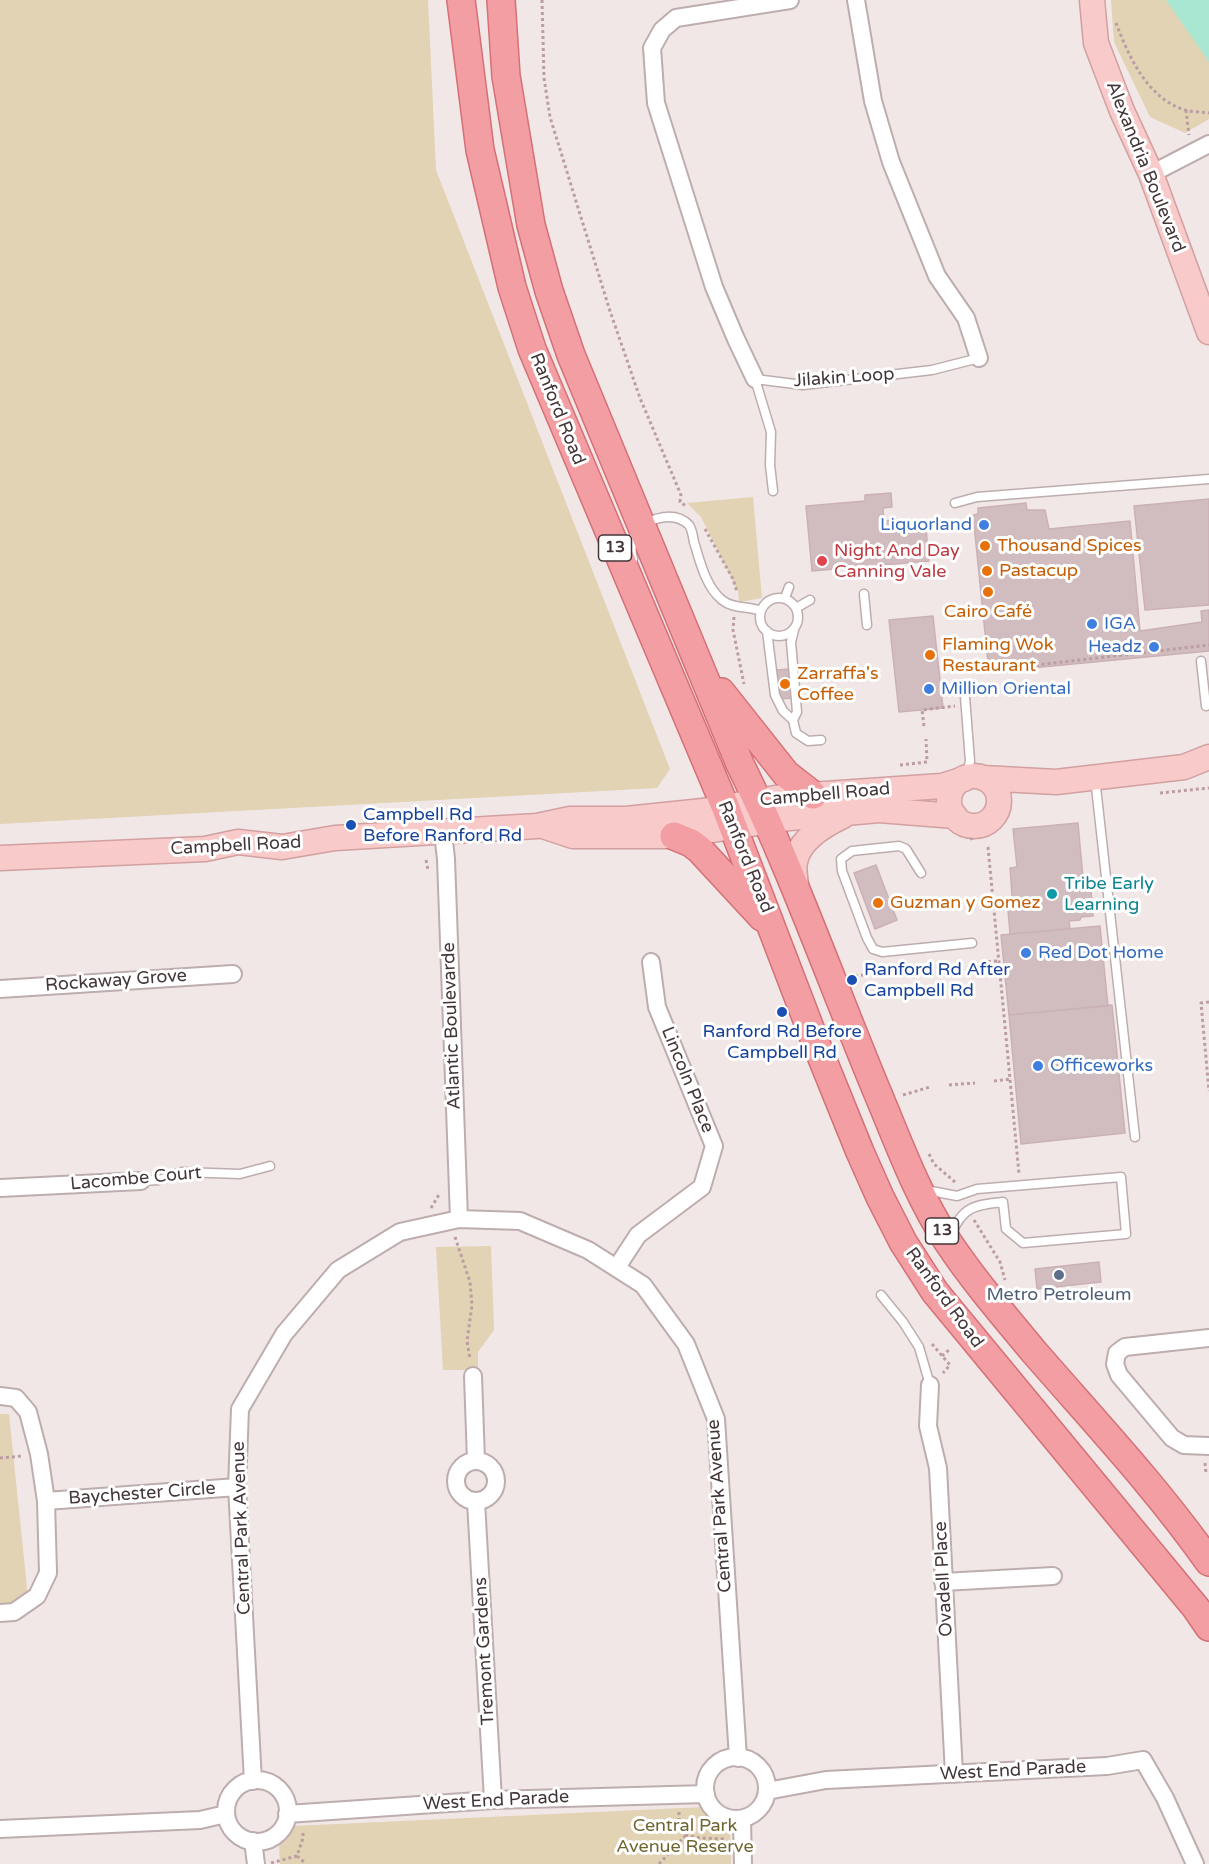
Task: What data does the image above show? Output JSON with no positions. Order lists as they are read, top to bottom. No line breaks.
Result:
{"streets":{"main road":["Ranford Road","13"],"street":["Alexandria Boulevard","Jilakin Loop","Campbell Road","Rockaway Grove","Atlantic Boulevarde","Lincoln Place","Lacombe Court","Baychester Circle","Central Park Avenue","Ovadell Place","Tremont Gardens","West End Parade"]},"crossings":[["Ranford Road","Campbell Road"],["Campbell Road","Atlantic Boulevarde"],["Atlantic Boulevarde","Central Park Avenue"],["Lincoln Place","Central Park Avenue"],["Baychester Circle","Central Park Avenue"],["Central Park Avenue","West End Parade"],["Ovadell Place","West End Parade"],["Tremont Gardens","West End Parade"]],"parks":["Central Park Avenue Reserve"],"places":["Liquorland","Thousand Spices","Night And Day Canning Vale","Pastacup","Cairo Café","IGA","Headz","Flaming Wok Restaurant","Zarraffa's Coffee","Million Oriental","Campbell Rd Before Ranford Rd","Tribe Early Learning","Guzman y Gomez","Red Dot Home","Ranford Rd After Campbell Rd","Ranford Rd Before Campbell Rd","Officeworks","Metro Petroleum"]}
